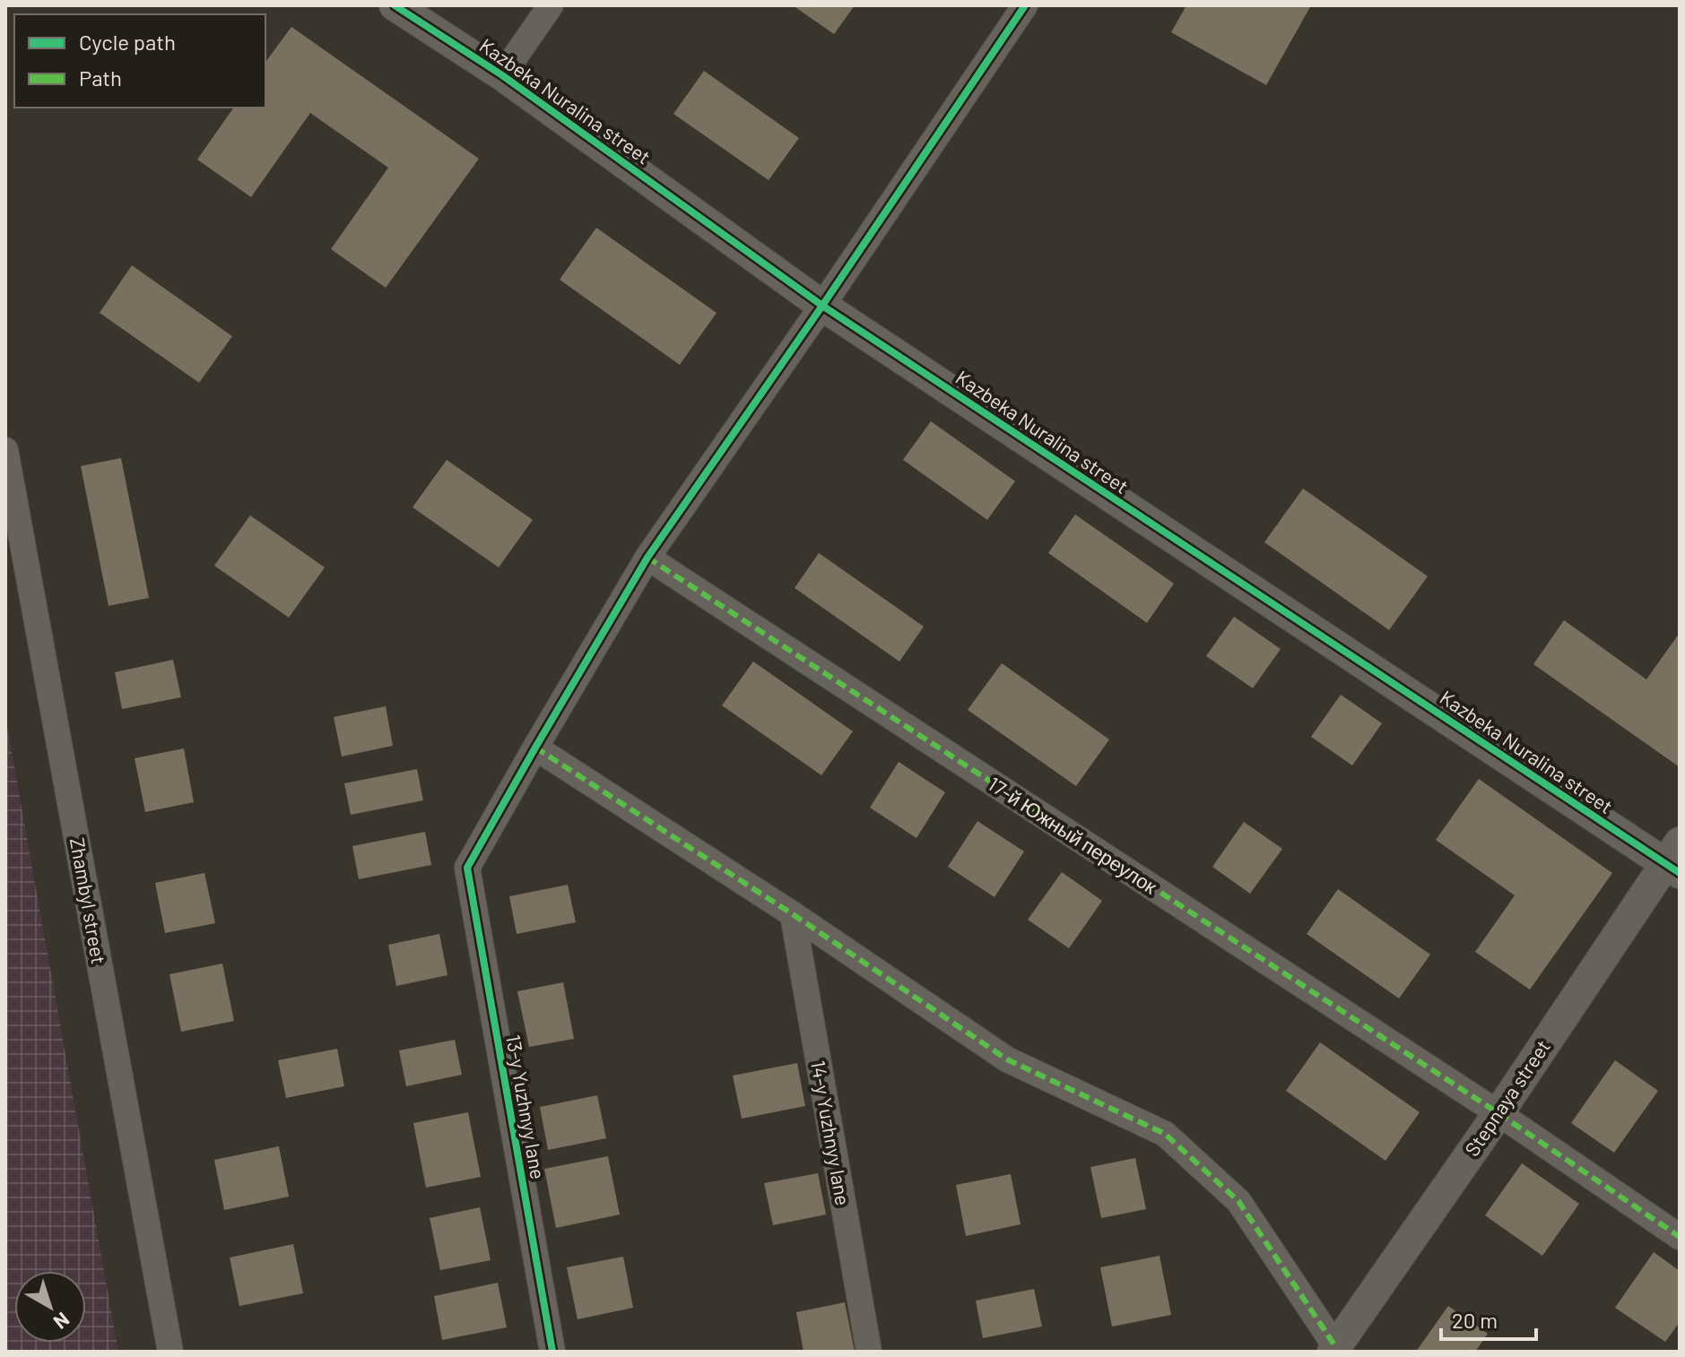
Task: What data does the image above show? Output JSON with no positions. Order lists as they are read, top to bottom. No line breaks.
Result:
{"streets":{"street":["Kazbeka Nuralina street","17-й Южный переулок","Zhambyl street","Stepnaya street","13-y Yuzhnyy lane","14-y Yuzhnyy lane"]},"crossings":[["Kazbeka Nuralina street","Stepnaya street"],["17-й Южный переулок","Stepnaya street"]],"legend":["Cycle path","Path"],"scale_bar":"20 m","north":"bottom right"}
